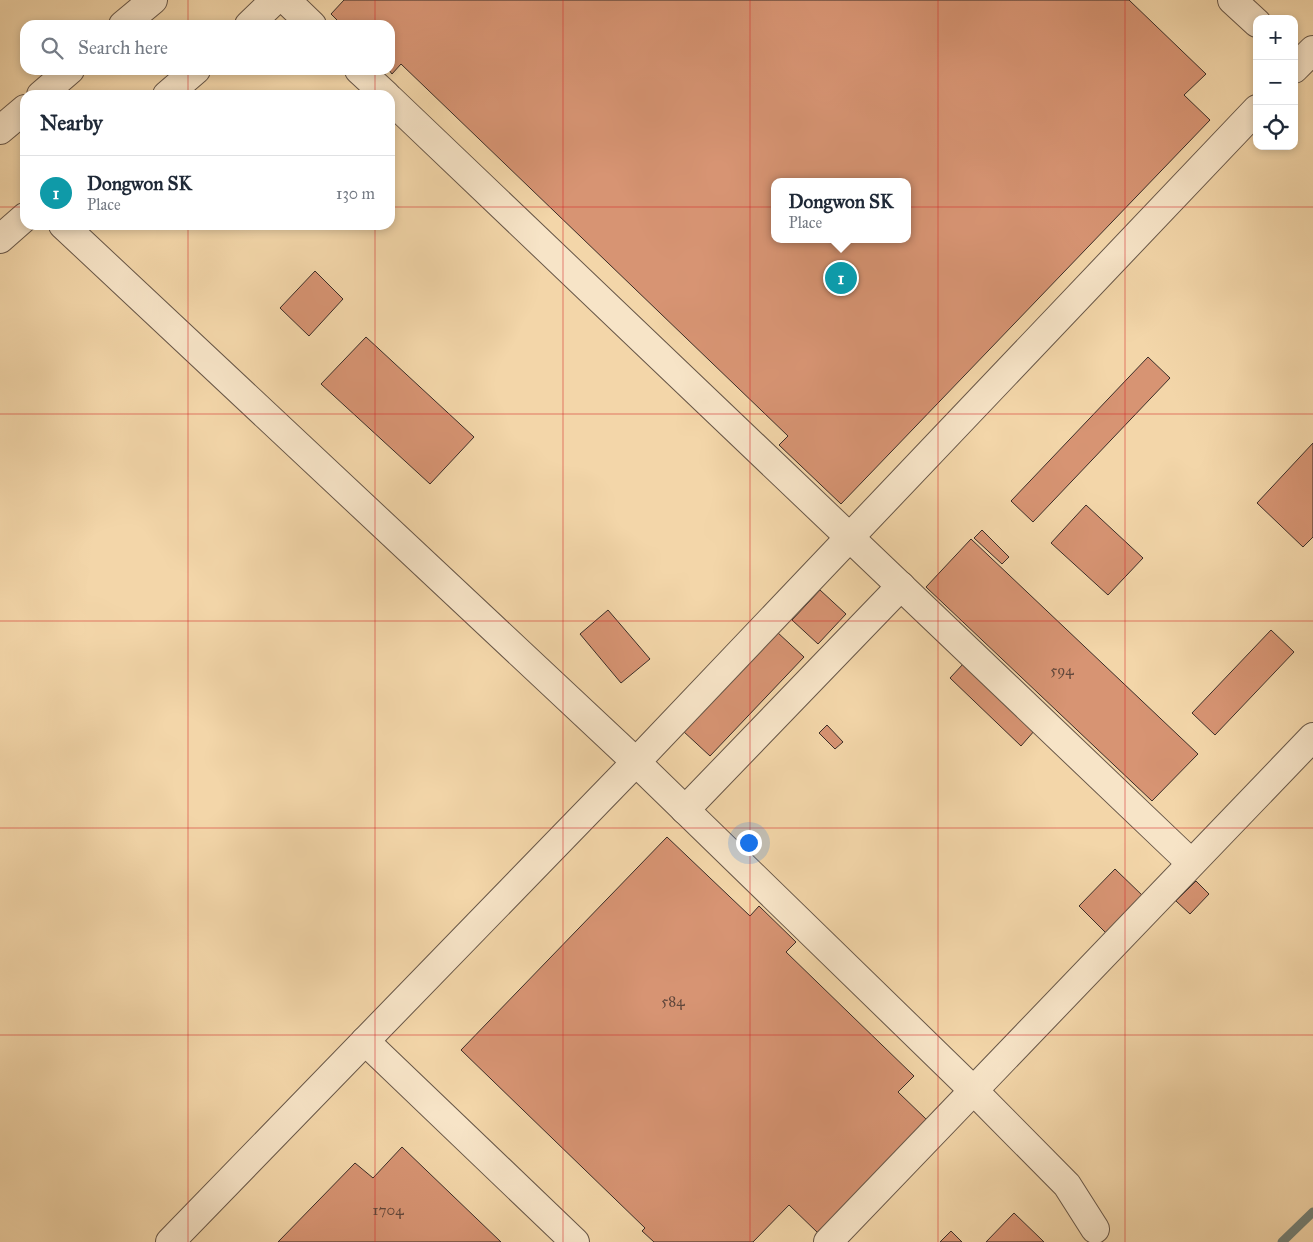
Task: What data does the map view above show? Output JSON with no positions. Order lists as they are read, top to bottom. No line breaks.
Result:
{"house_numbers":["594","584","1704"],"page":{"map_buttons":["+","−"],"search":"Search here","heading":"Nearby","list":[{"mark":"1","name":"Dongwon SK","note":"Place","value":"130 m"}],"popup":["Dongwon SK","Place"],"pins":"1"}}
